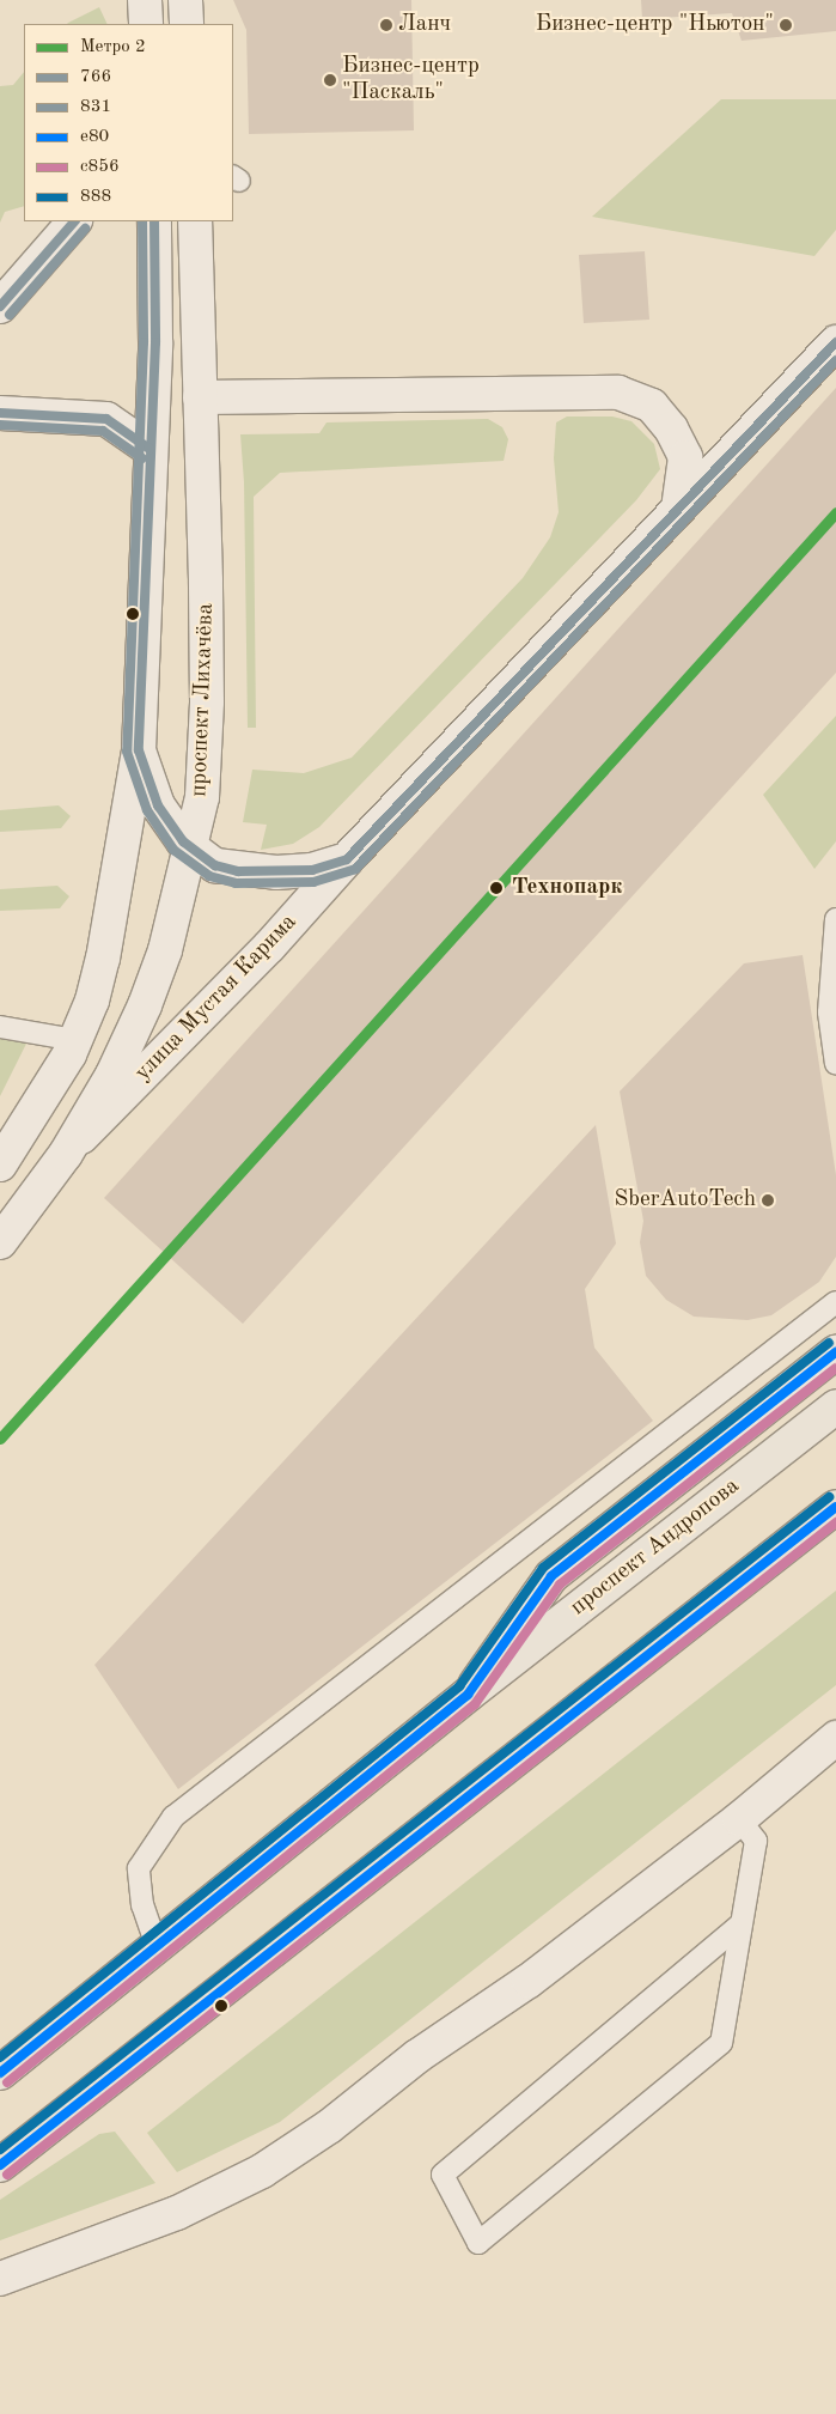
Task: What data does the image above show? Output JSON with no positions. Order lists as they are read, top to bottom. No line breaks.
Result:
{"streets":{"main road":["проспект Андропова"],"street":["проспект Лихачёва","улица Мустая Карима"]},"crossings":[["проспект Лихачёва","улица Мустая Карима"]],"places":["Ланч","Бизнес-центр \"Ньютон\"","Бизнес-центр \"Паскаль\"","Технопарк","SberAutoTech"],"lines":["transit line 766","transit line 831","metro line 2","transit line 888","transit line е80","transit line с856"],"legend":["Метро 2","766","831","е80","с856","888"]}
